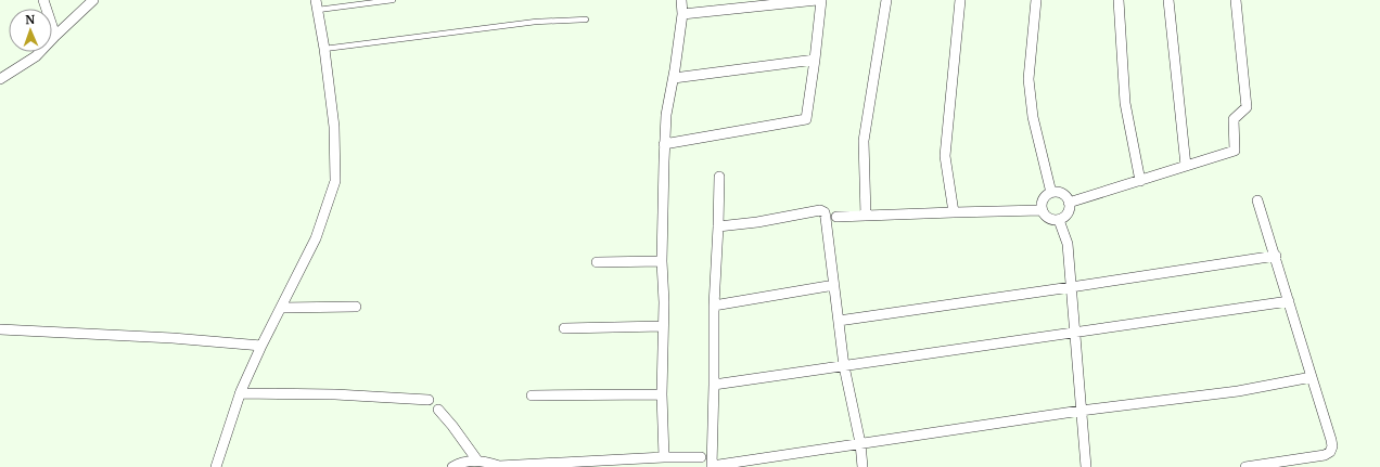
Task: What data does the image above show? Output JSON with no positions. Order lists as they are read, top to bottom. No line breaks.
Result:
{"north":"top"}
